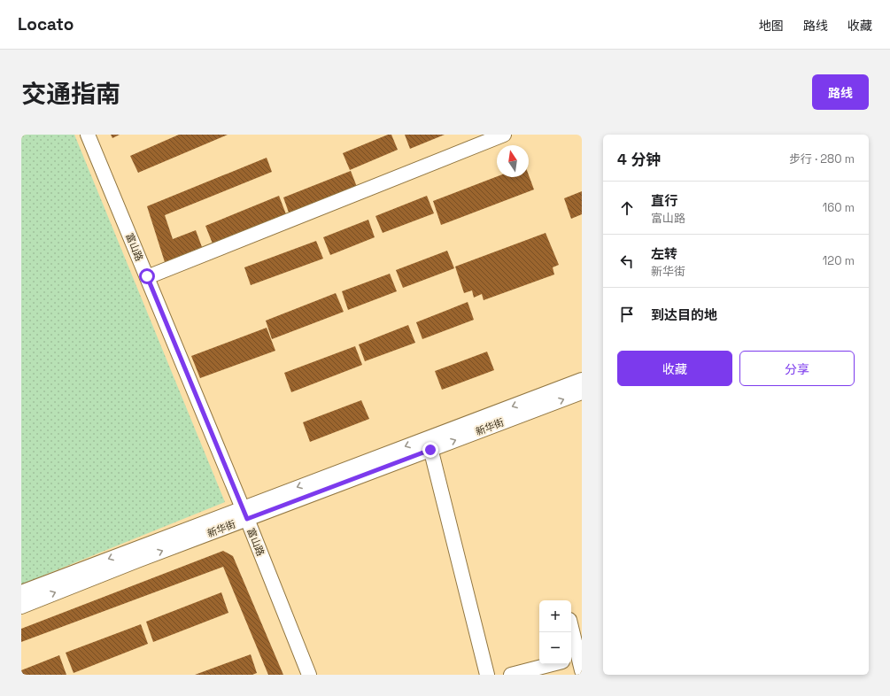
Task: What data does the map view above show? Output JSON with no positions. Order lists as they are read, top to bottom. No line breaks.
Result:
{"streets":{"street":["富山路","新华街"]},"crossings":[["富山路","新华街"]],"north":"top","page":{"header":"Locato","nav":["地图","路线","收藏"],"title":"交通指南","buttons":["路线",["收藏","分享"]],"heading":["4 分钟","步行 · 280 m"],"list":[["直行","富山路","160 m"],["左转","新华街","120 m"],"到达目的地"],"map_buttons":["+","−"]}}
